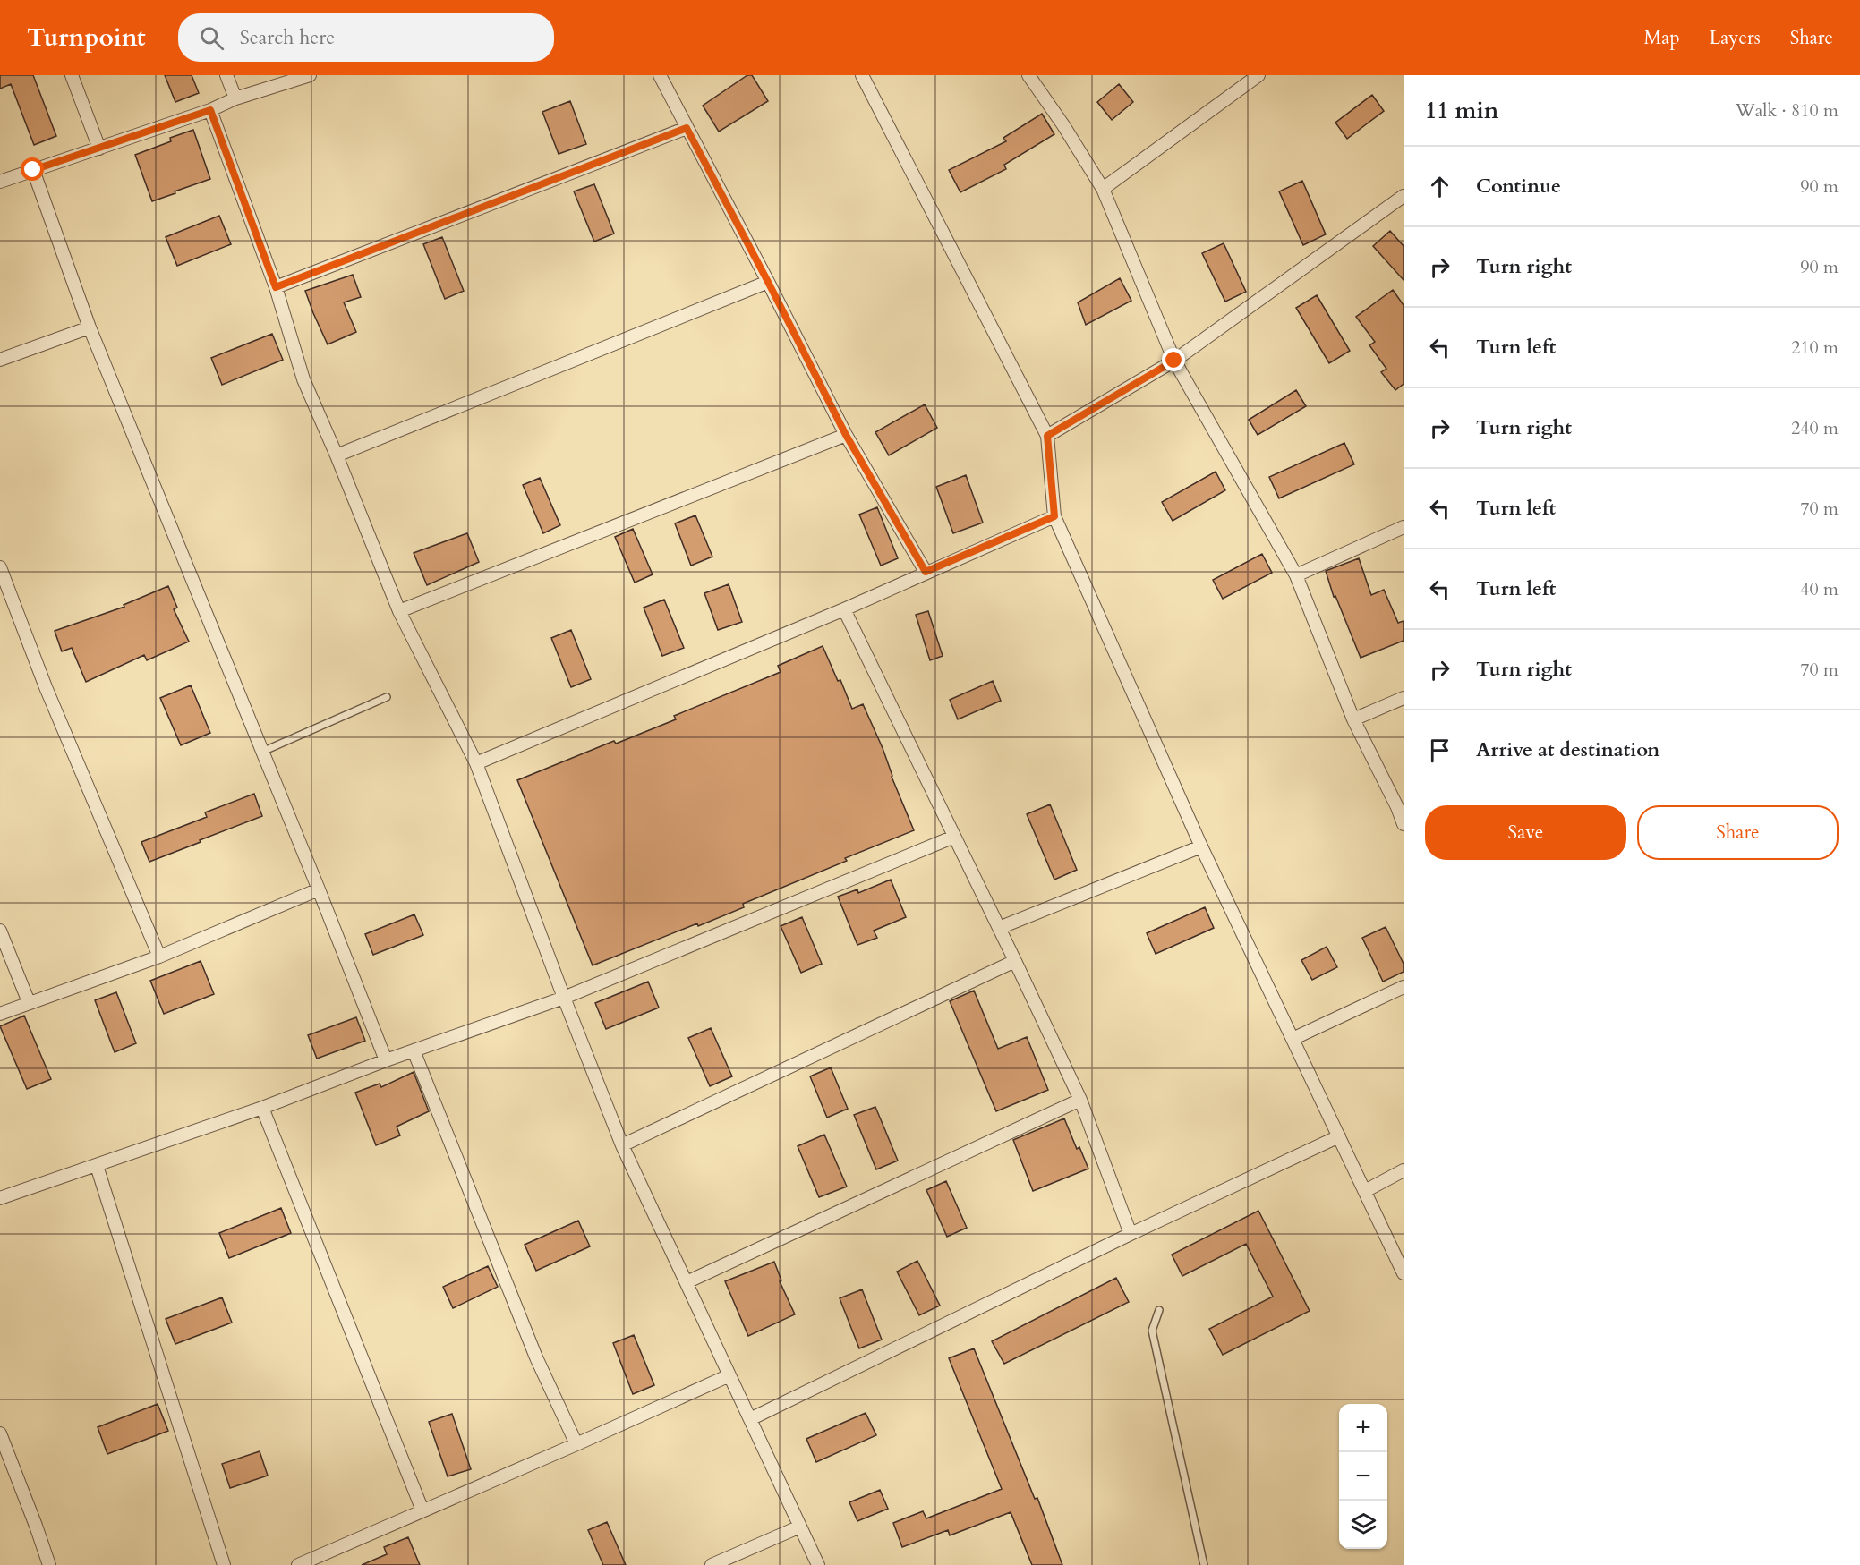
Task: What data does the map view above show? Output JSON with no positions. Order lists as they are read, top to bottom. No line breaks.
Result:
{"page":{"header":"Turnpoint","search":"Search here","nav":["Map","Layers","Share"],"heading":["11 min","Walk · 810 m"],"list":[["Continue","90 m"],["Turn right","90 m"],["Turn left","210 m"],["Turn right","240 m"],["Turn left","70 m"],["Turn left","40 m"],["Turn right","70 m"],"Arrive at destination"],"buttons":["Save","Share"],"map_buttons":["+","−"]}}
